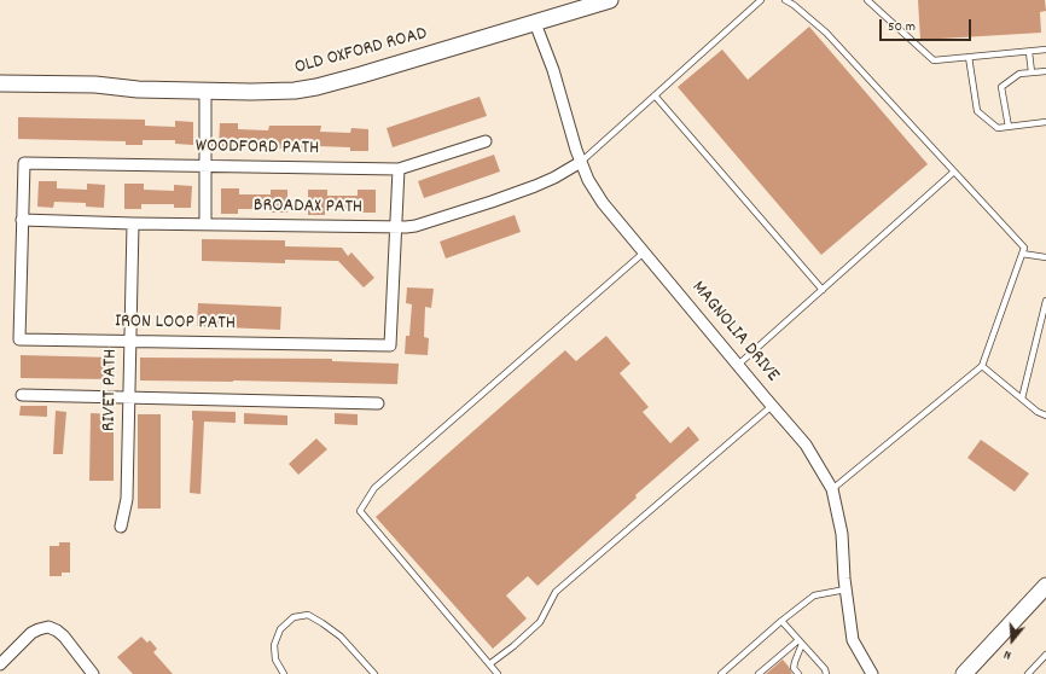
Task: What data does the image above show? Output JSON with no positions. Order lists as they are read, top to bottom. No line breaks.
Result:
{"streets":{"street":["OLD OXFORD ROAD","WOODFORD PATH","BROADAX PATH","IRON LOOP PATH","MAGNOLIA DRIVE","RIVET PATH"]},"crossings":[["OLD OXFORD ROAD","MAGNOLIA DRIVE"],["WOODFORD PATH","IRON LOOP PATH"],["BROADAX PATH","IRON LOOP PATH"],["BROADAX PATH","MAGNOLIA DRIVE"],["BROADAX PATH","RIVET PATH"],["IRON LOOP PATH","RIVET PATH"]],"scale_bar":"50 m","north":"bottom"}
